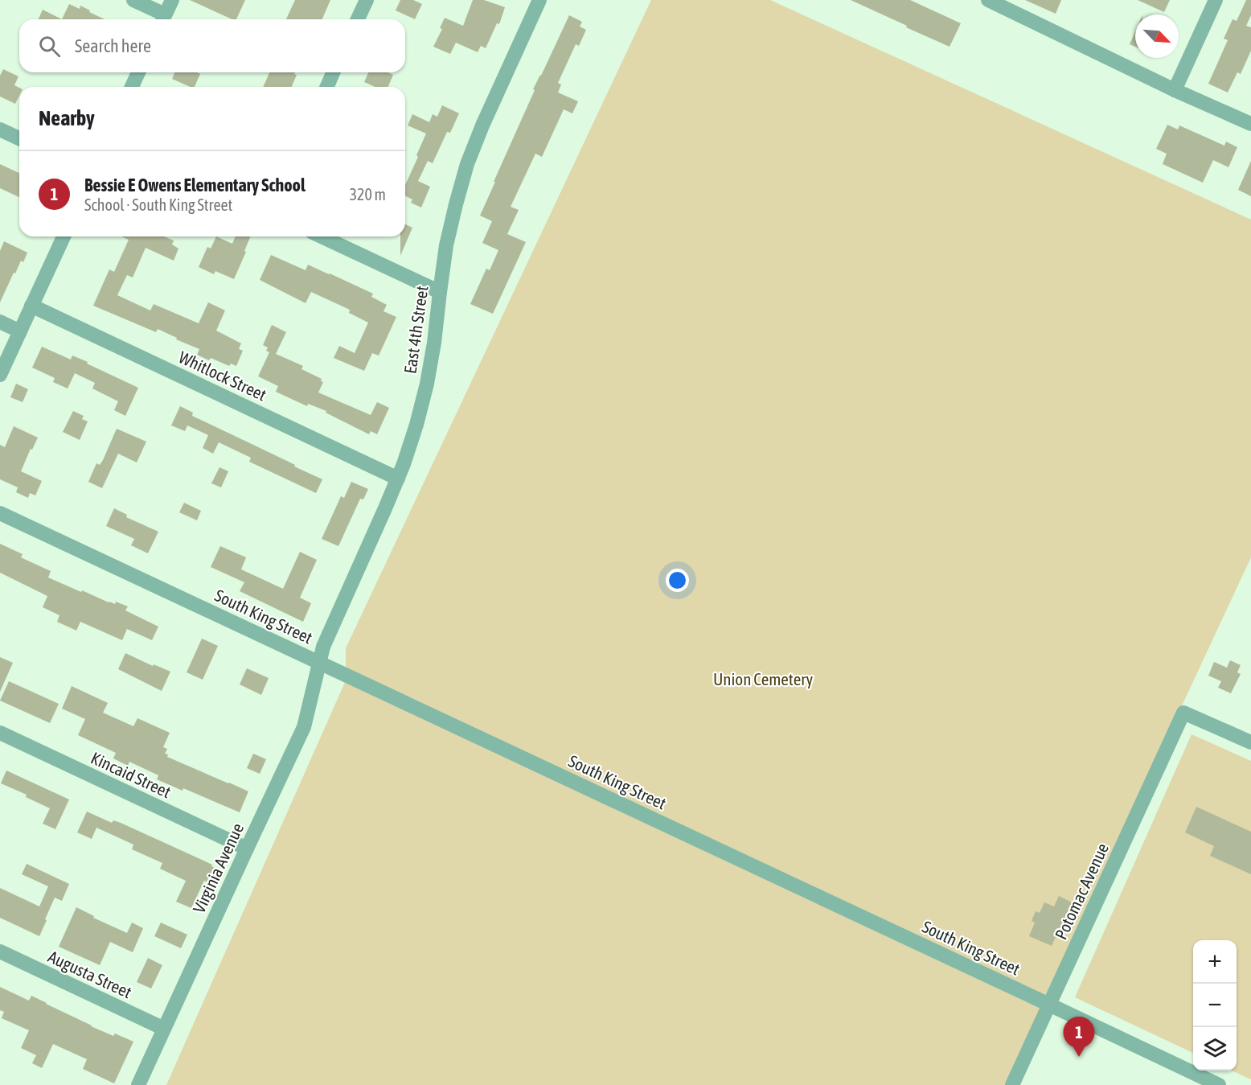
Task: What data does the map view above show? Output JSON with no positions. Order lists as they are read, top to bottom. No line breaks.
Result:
{"streets":{"street":["East 4th Street","Whitlock Street","South King Street","Kincaid Street","Virginia Avenue","Potomac Avenue","Augusta Street"]},"crossings":[["East 4th Street","Whitlock Street"],["East 4th Street","South King Street"],["East 4th Street","Virginia Avenue"],["South King Street","Virginia Avenue"],["South King Street","Potomac Avenue"],["Kincaid Street","Virginia Avenue"],["Virginia Avenue","Augusta Street"]],"parks":["Union Cemetery"],"north":"bottom right","page":{"search":"Search here","heading":"Nearby","list":[{"mark":"1","name":"Bessie E Owens Elementary School","note":"School · South King Street","value":"320 m"}],"map_buttons":["+","−"],"pins":"1"}}
